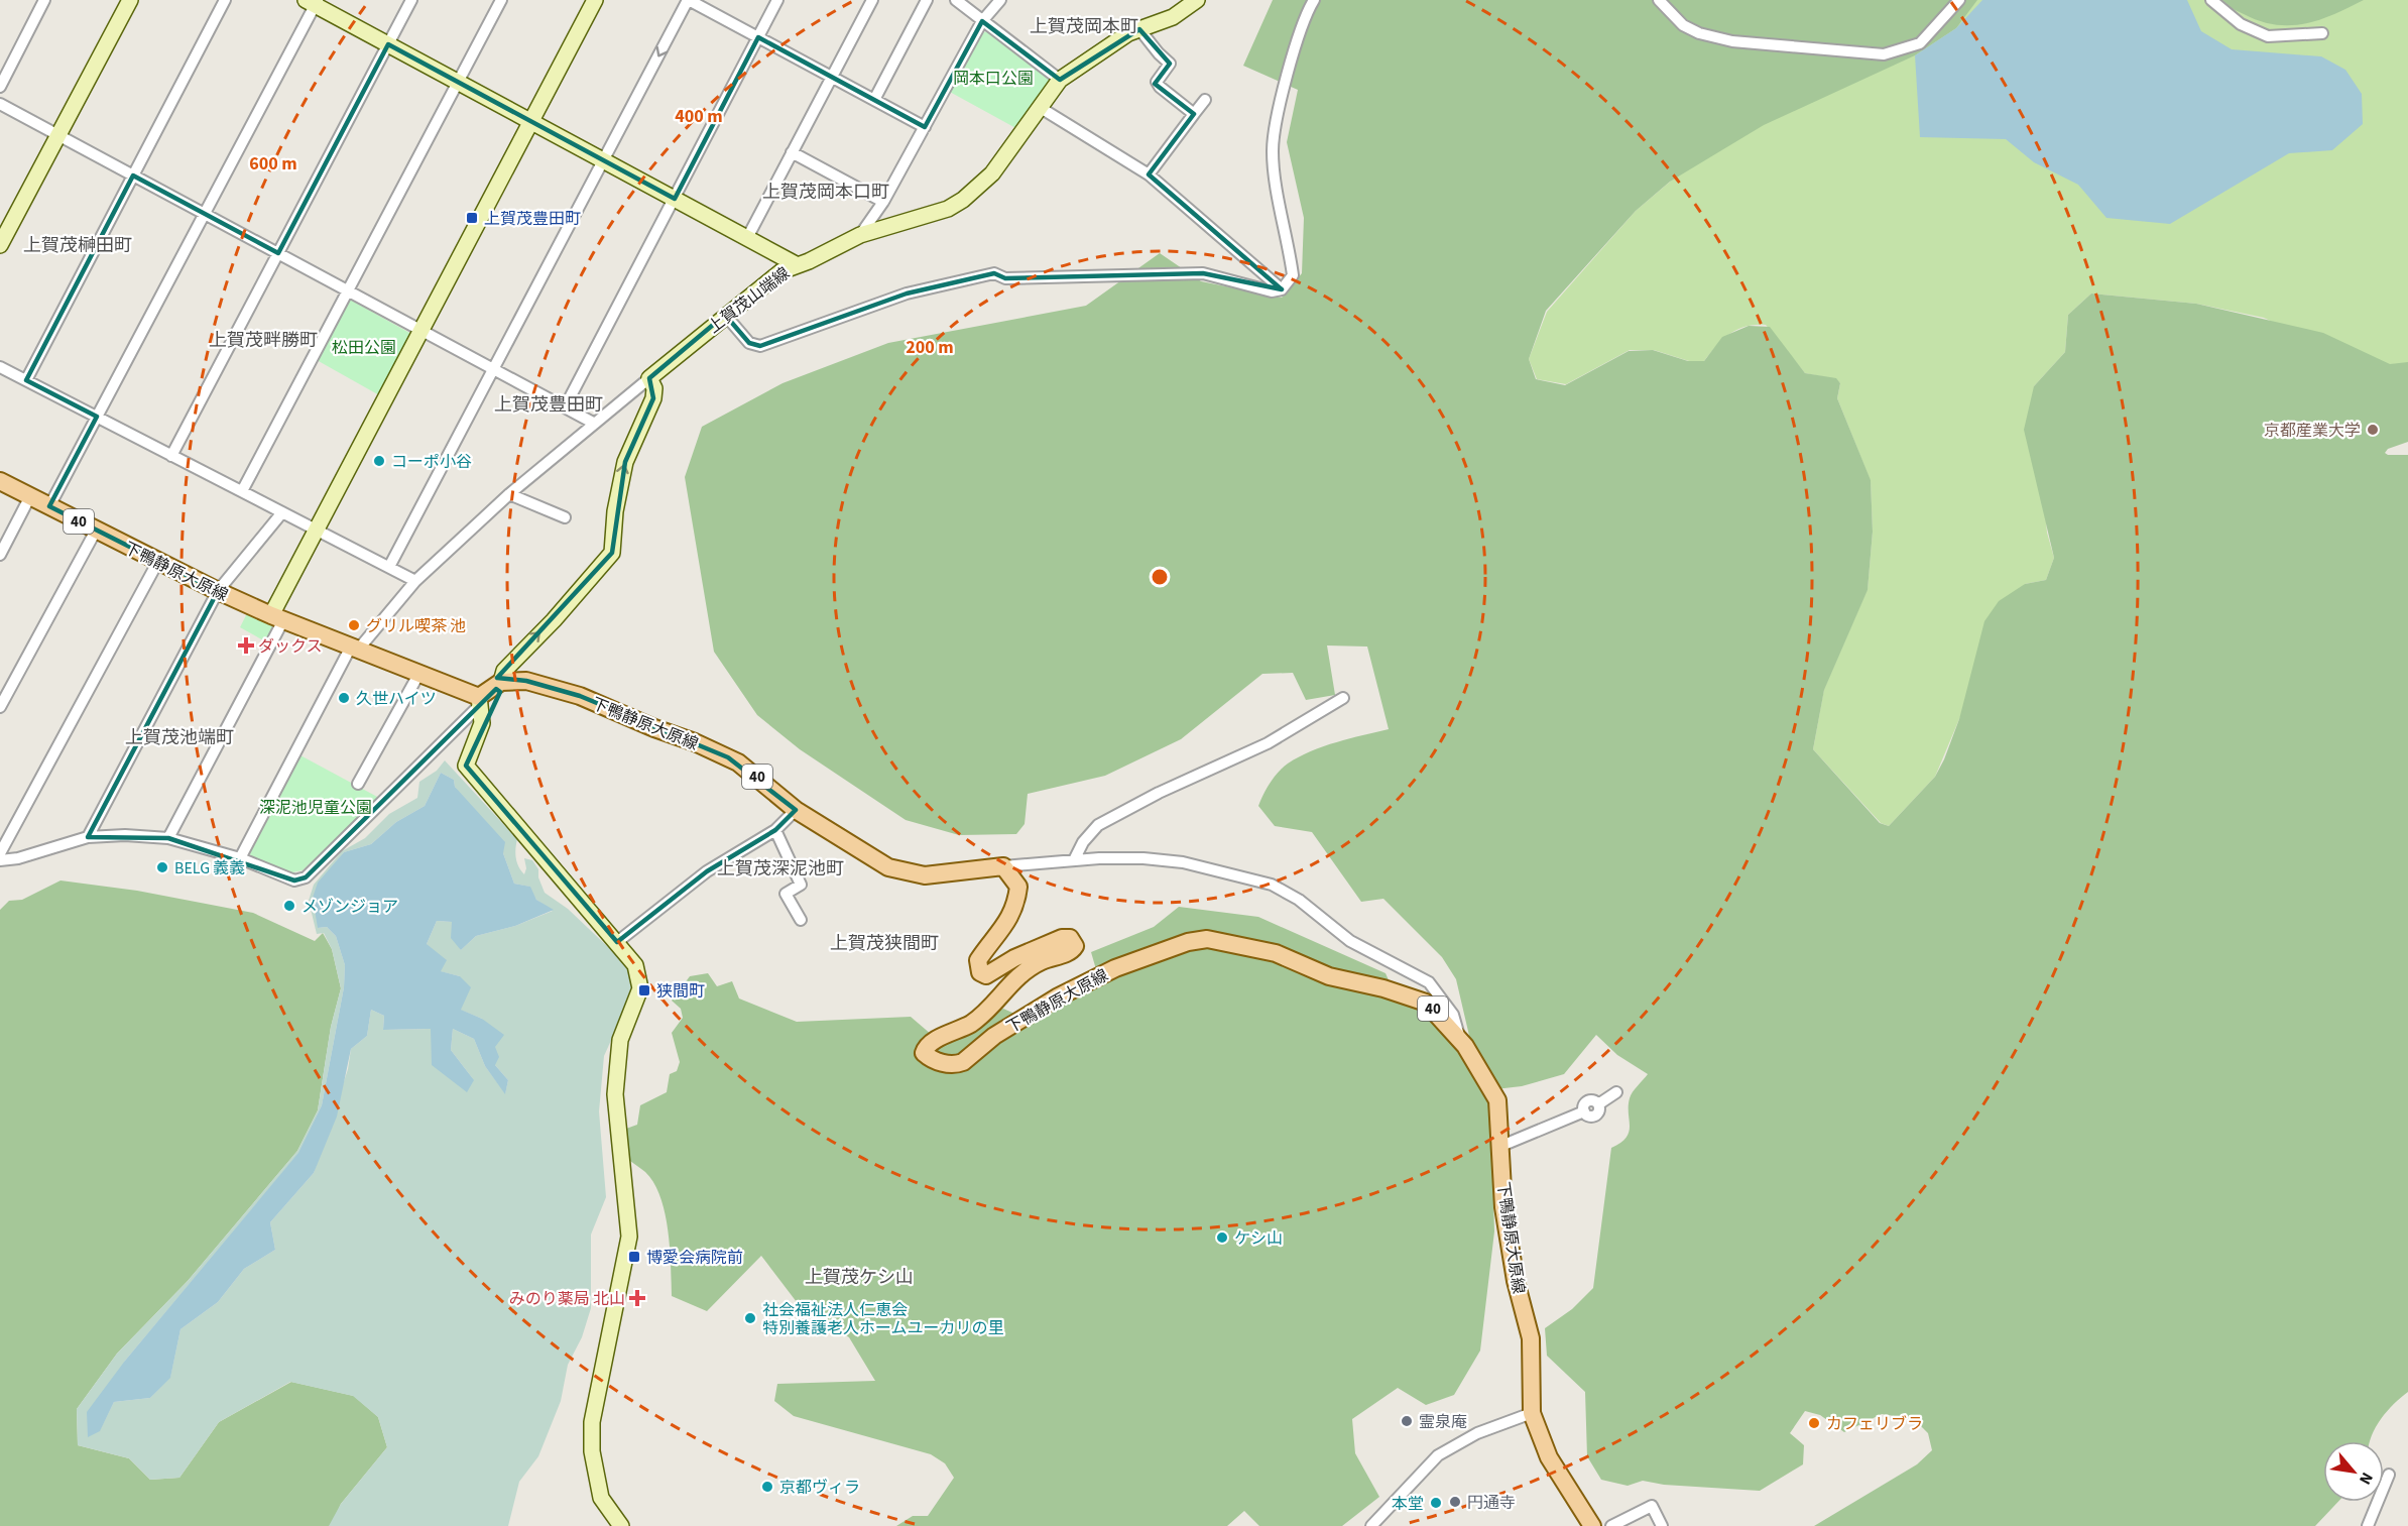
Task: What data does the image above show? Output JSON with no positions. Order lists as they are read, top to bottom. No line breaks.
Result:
{"streets":{"main road":["40","下鴨静原大原線"],"street":["上賀茂山端線"]},"districts":["上賀茂岡本町","上賀茂岡本口町","上賀茂榊田町","上賀茂畔勝町","上賀茂豊田町","上賀茂池端町","上賀茂深泥池町","上賀茂狭間町","上賀茂ケシ山"],"parks":["岡本口公園","松田公園","深泥池児童公園"],"places":{"transit":["上賀茂豊田町","狭間町","博愛会病院前"],"other":["京都産業大学","コーポ小谷","グリル喫茶 池","久世ハイツ","BELG 義義","メゾンジョア","ケシ山","社会福祉法人仁恵会 特別養護老人ホームユーカリの里","霊泉庵","カフェリブラ","京都ヴィラ","円通寺","本堂"],"health":["ダックス","みのり薬局 北山"]},"north":"bottom right","rings":["400 m","600 m","200 m"]}
